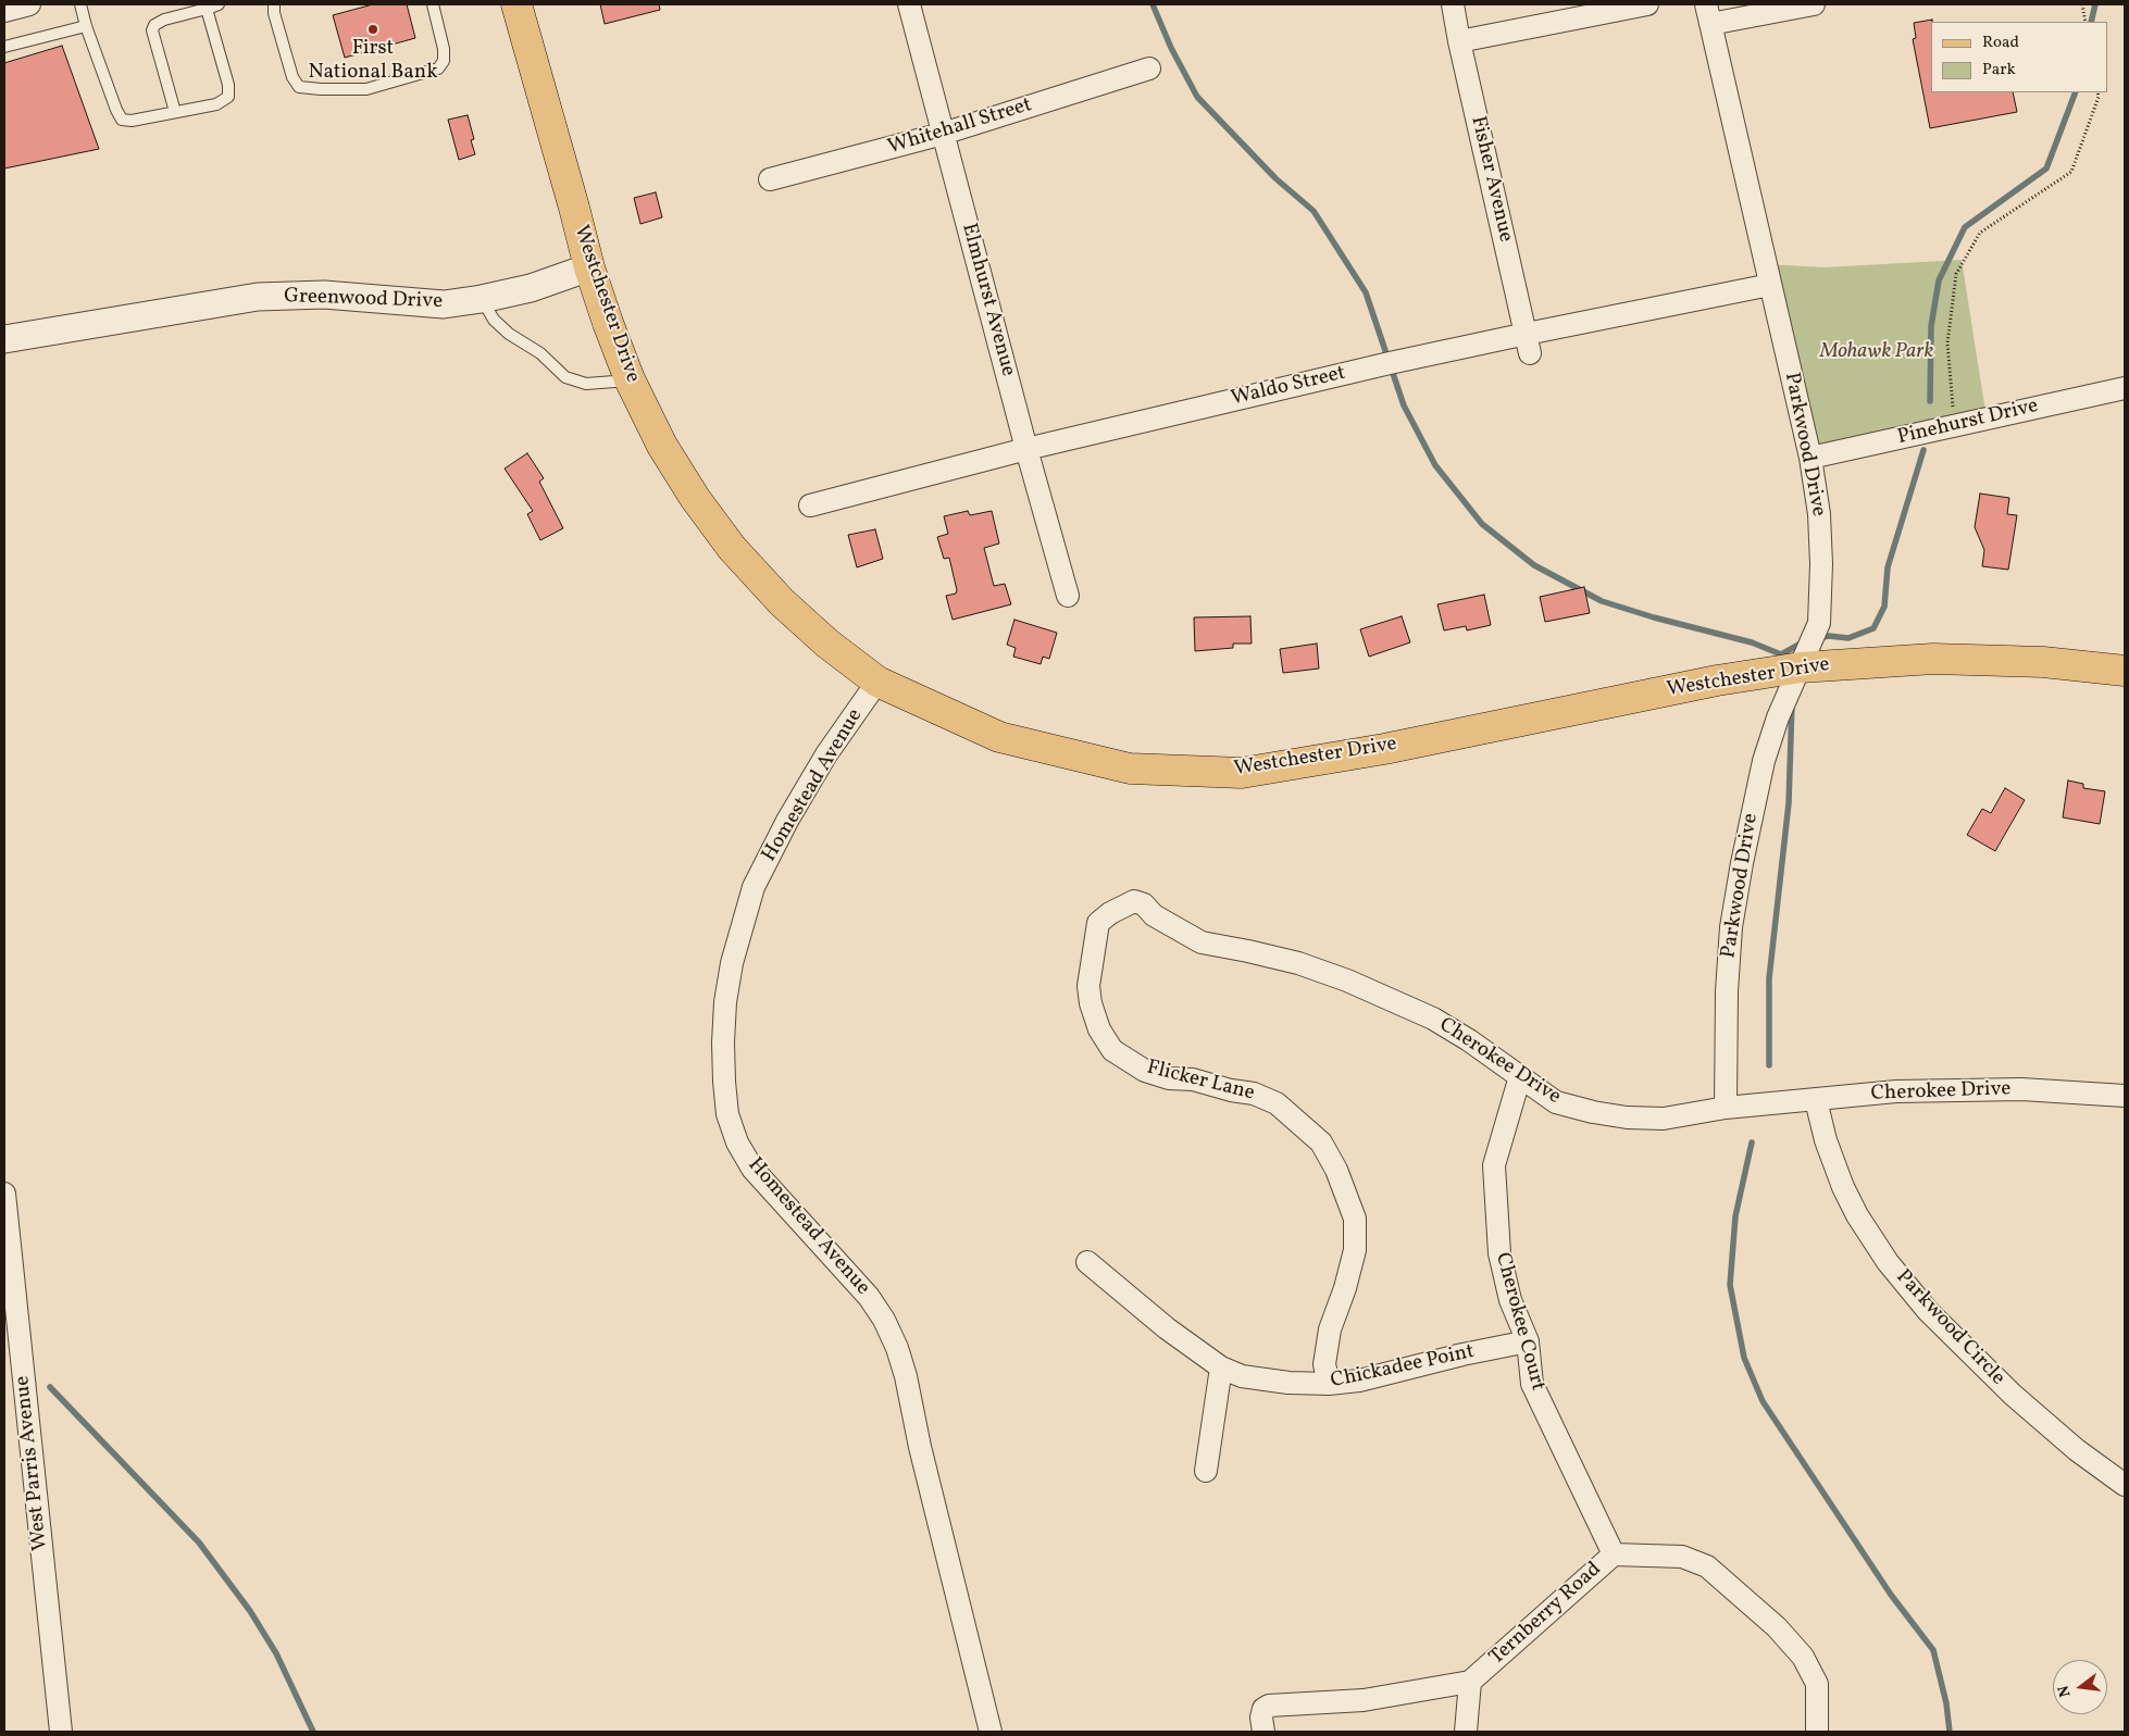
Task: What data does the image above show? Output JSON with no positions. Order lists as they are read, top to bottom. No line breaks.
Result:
{"streets":{"main road":["Westchester Drive"],"street":["Whitehall Street","Fisher Avenue","Greenwood Drive","Elmhurst Avenue","Waldo Street","Pinehurst Drive","Parkwood Drive","Homestead Avenue","Cherokee Drive","Flicker Lane","Cherokee Court","Parkwood Circle","Chickadee Point","West Parris Avenue","Ternberry Road"]},"crossings":[["Whitehall Street","Elmhurst Avenue"],["Fisher Avenue","Waldo Street"],["Greenwood Drive","Westchester Drive"],["Elmhurst Avenue","Waldo Street"],["Westchester Drive","Parkwood Drive"],["Westchester Drive","Homestead Avenue"],["Waldo Street","Parkwood Drive"],["Pinehurst Drive","Parkwood Drive"],["Parkwood Drive","Cherokee Drive"],["Cherokee Drive","Flicker Lane"],["Cherokee Drive","Cherokee Court"],["Cherokee Drive","Parkwood Circle"],["Flicker Lane","Chickadee Point"],["Cherokee Court","Chickadee Point"],["Cherokee Court","Ternberry Road"]],"parks":["Mohawk Park"],"places":["First National Bank"],"legend":["Road","Park"],"north":"left"}
